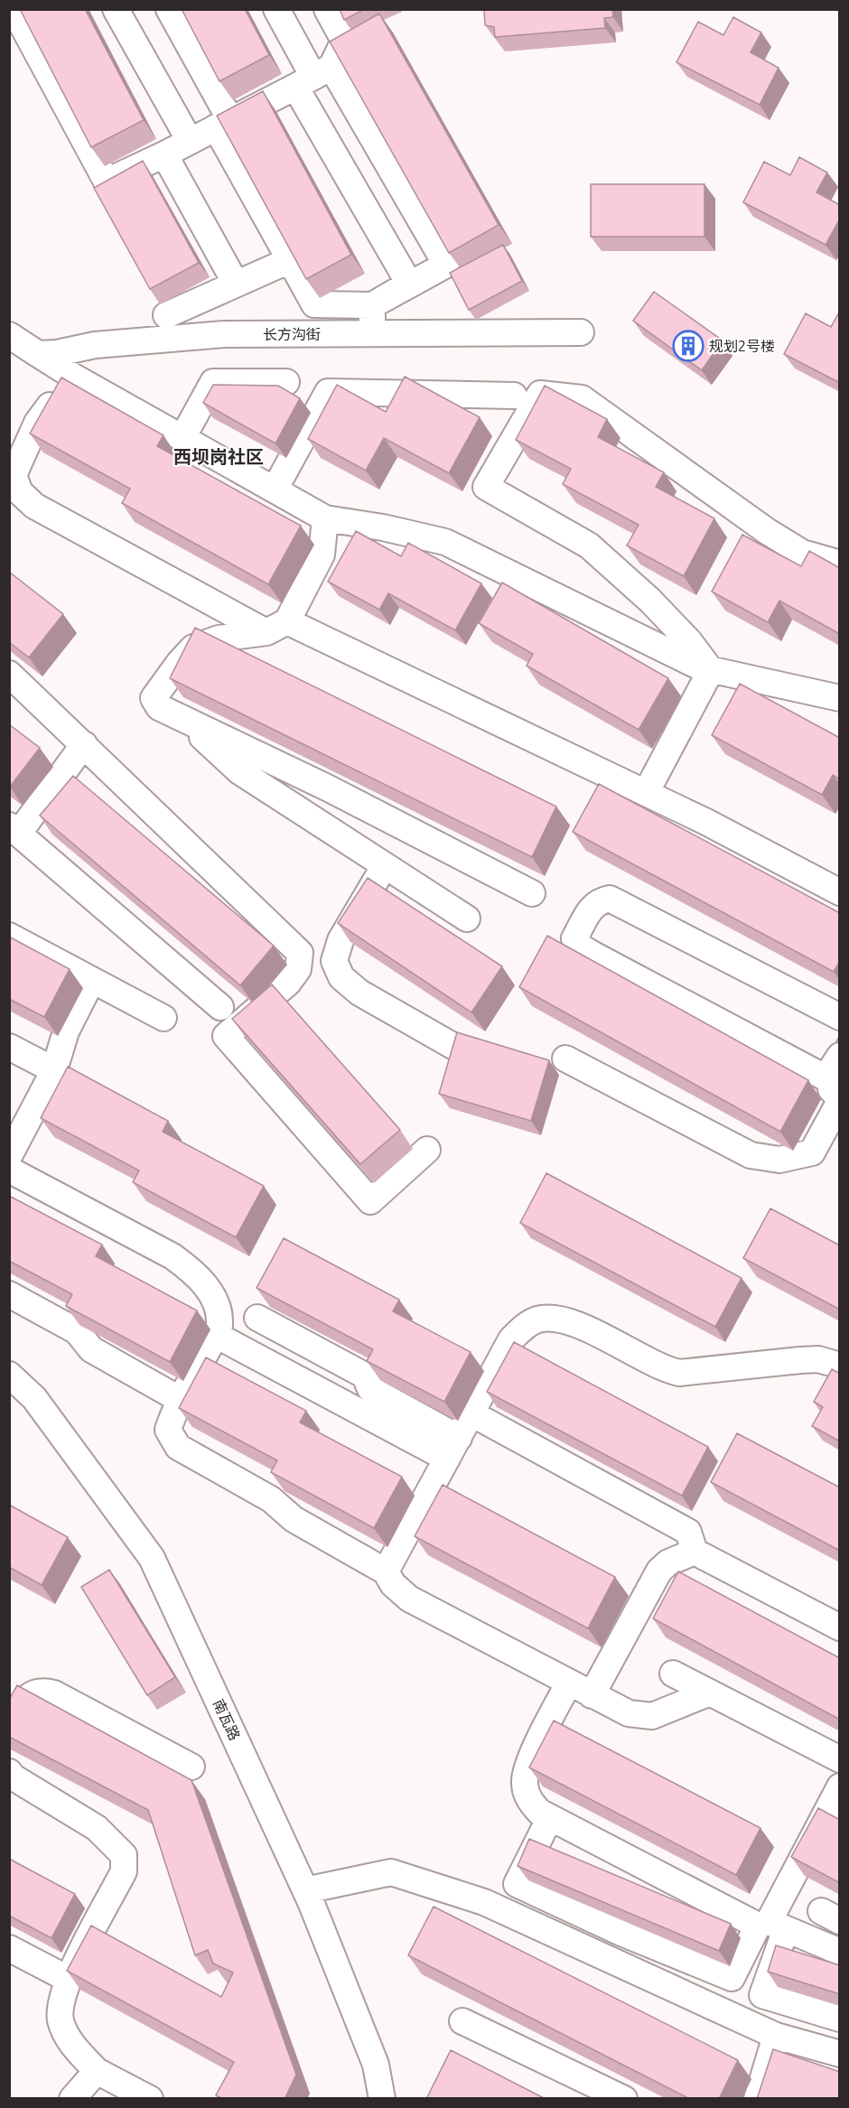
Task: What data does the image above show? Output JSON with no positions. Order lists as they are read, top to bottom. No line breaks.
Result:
{"streets":{"street":["长方沟街","南瓦路"]},"districts":["西坝岗社区"],"places":{"building":["规划2号楼"]}}
